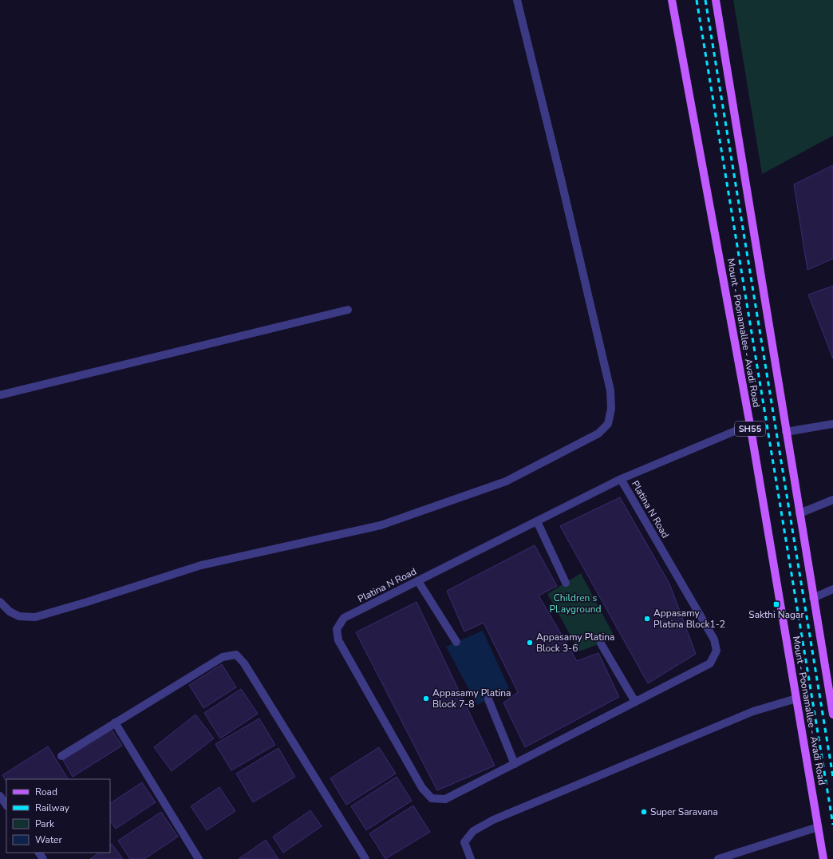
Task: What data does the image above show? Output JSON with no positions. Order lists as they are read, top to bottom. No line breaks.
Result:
{"streets":{"main road":["Mount - Poonamallee - Avadi Road","SH55"],"street":["Platina N Road"]},"parks":["Children s PLayground"],"places":{"transit":["Sakthi Nagar"],"other":["Appasamy Platina Block1-2","Appasamy Platina Block 3-6","Appasamy Platina Block 7-8","Super Saravana"]},"legend":["Road","Railway","Park","Water"]}
